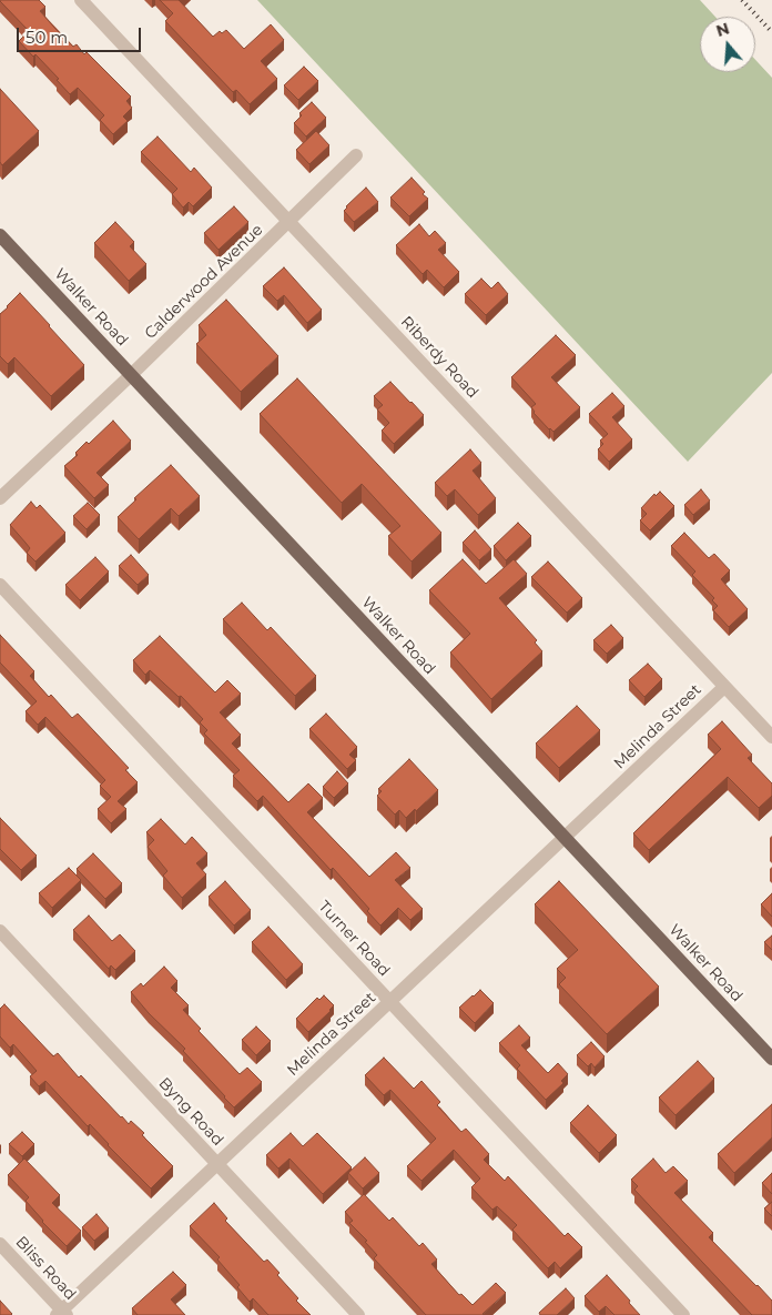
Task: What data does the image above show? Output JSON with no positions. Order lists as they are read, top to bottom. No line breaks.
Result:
{"streets":{"main road":["Walker Road"],"street":["Calderwood Avenue","Riberdy Road","Melinda Street","Turner Road","Byng Road","Bliss Road"]},"crossings":[["Calderwood Avenue","Walker Road"],["Calderwood Avenue","Riberdy Road"],["Walker Road","Melinda Street"],["Riberdy Road","Melinda Street"],["Melinda Street","Turner Road"],["Melinda Street","Byng Road"],["Melinda Street","Bliss Road"]],"scale_bar":"50 m","north":"top"}
